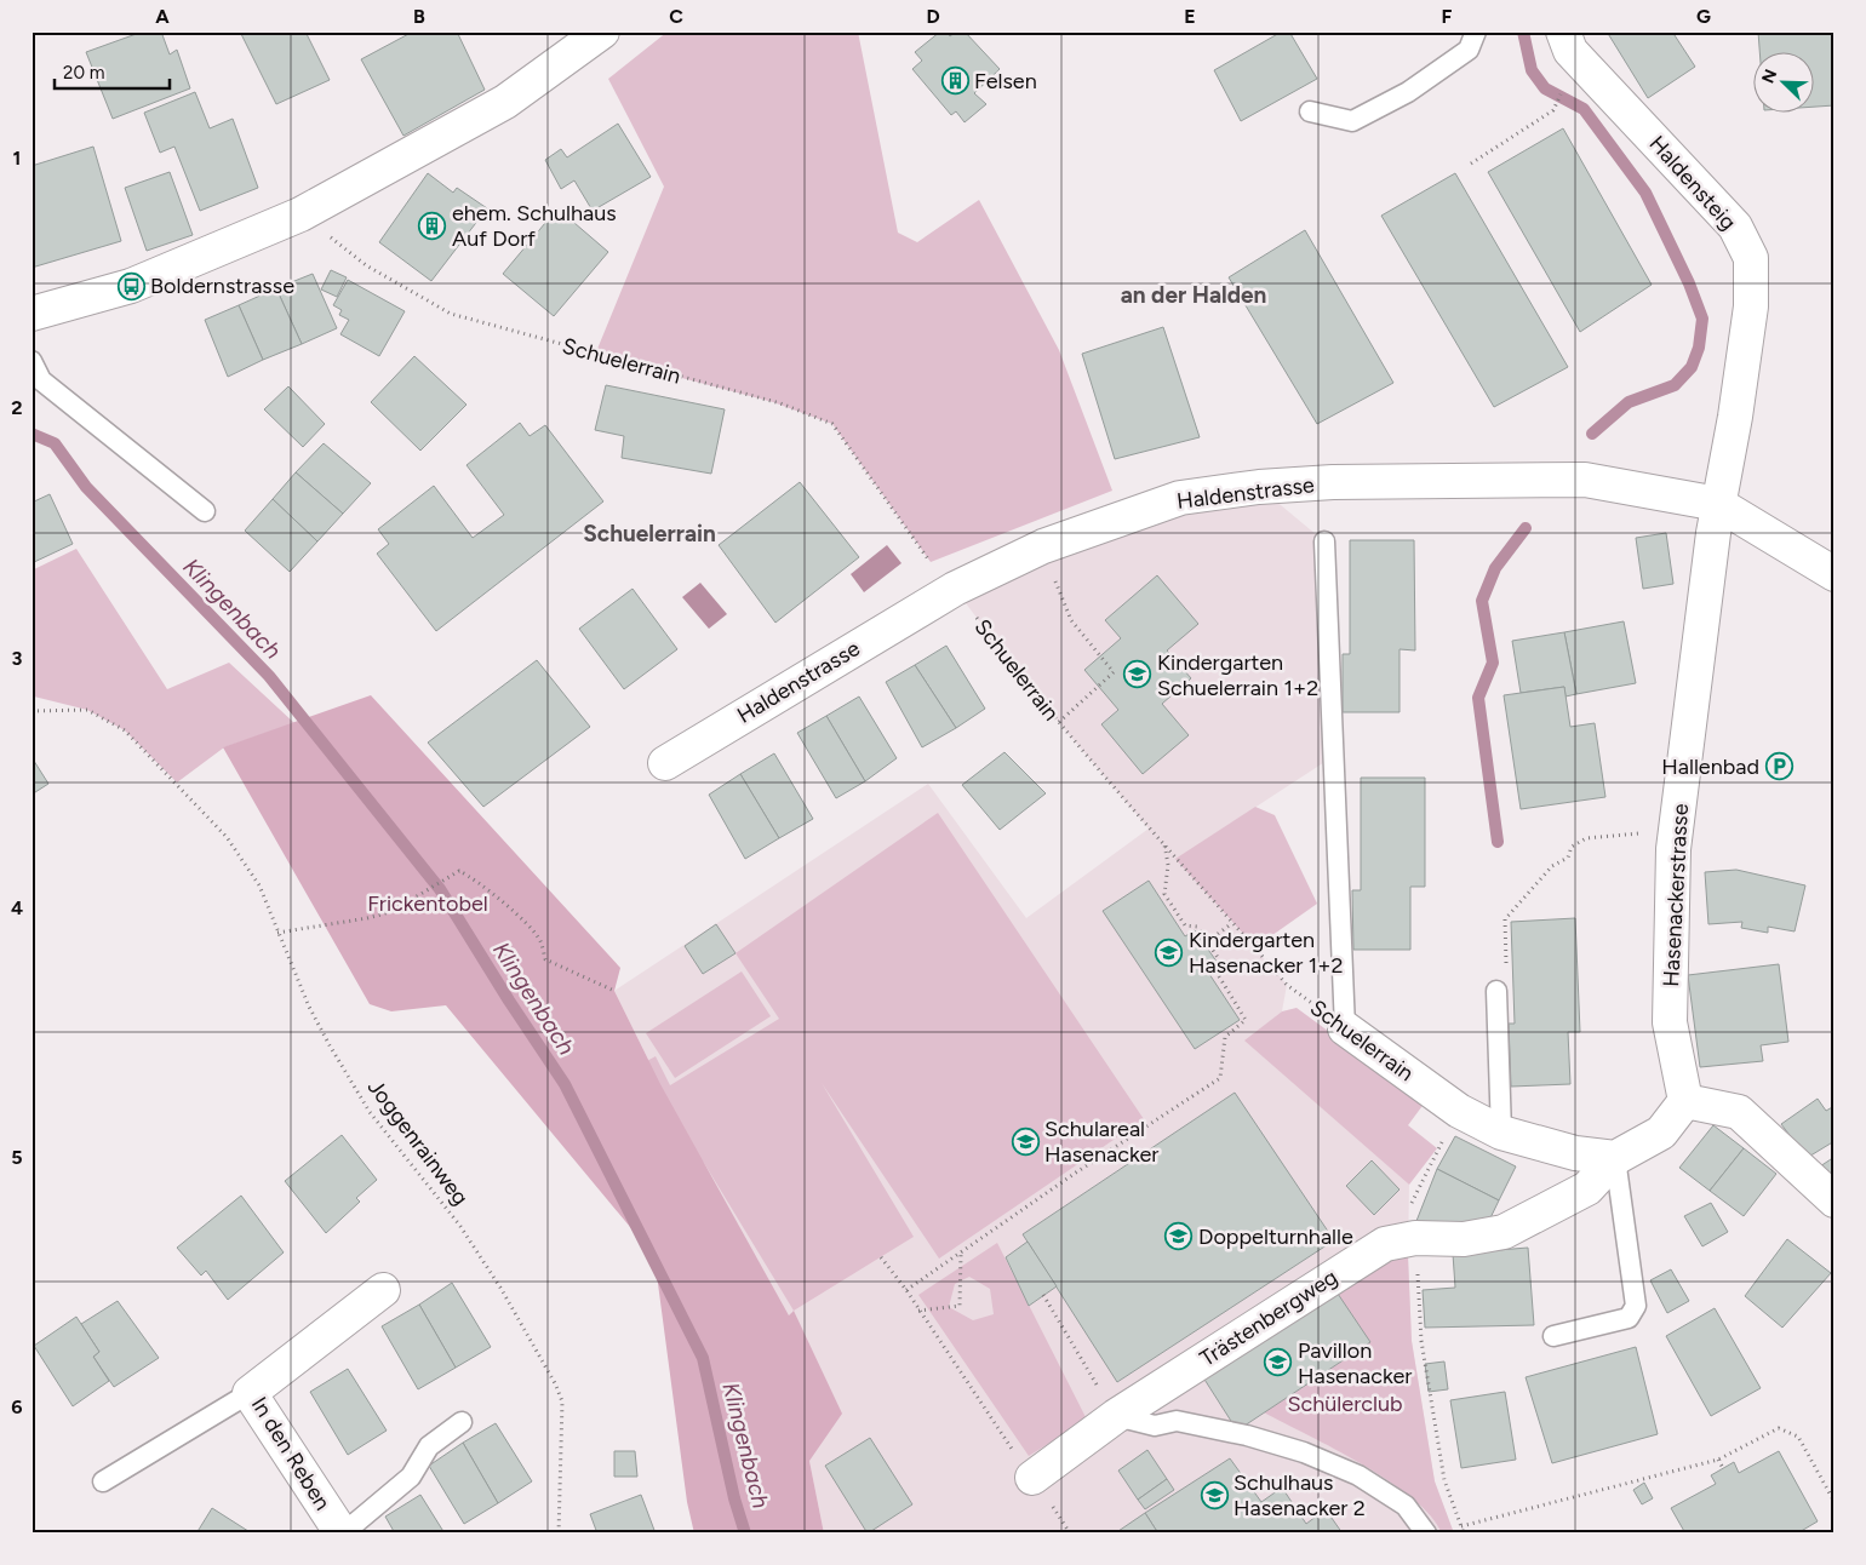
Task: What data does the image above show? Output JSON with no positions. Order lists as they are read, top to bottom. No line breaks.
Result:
{"streets":{"street":["Haldensteig","Schuelerrain","Haldenstrasse","Hasenackerstrasse","Trästenbergweg","In den Reben"],"path":["Joggenrainweg"]},"crossings":[["Haldensteig","Haldenstrasse"],["Haldensteig","Hasenackerstrasse"],["Schuelerrain","Haldenstrasse"],["Schuelerrain","Trästenbergweg"],["Haldenstrasse","Hasenackerstrasse"]],"districts":["an der Halden","Schuelerrain"],"water":["Klingenbach"],"parks":["Frickentobel","Schülerclub"],"places":{"building":["Felsen","ehem. Schulhaus Auf Dorf"],"bus stop":["Boldernstrasse"],"school or university":["Kindergarten Schuelerrain 1+2","Kindergarten Hasenacker 1+2","Schulareal Hasenacker","Doppelturnhalle","Pavillon Hasenacker","Schulhaus Hasenacker 2"],"parking":["Hallenbad"]},"scale_bar":"20 m","north":"top left","grid":{"columns":["A","B","C","D","E","F","G"],"rows":["1","2","3","4","5","6"]}}
